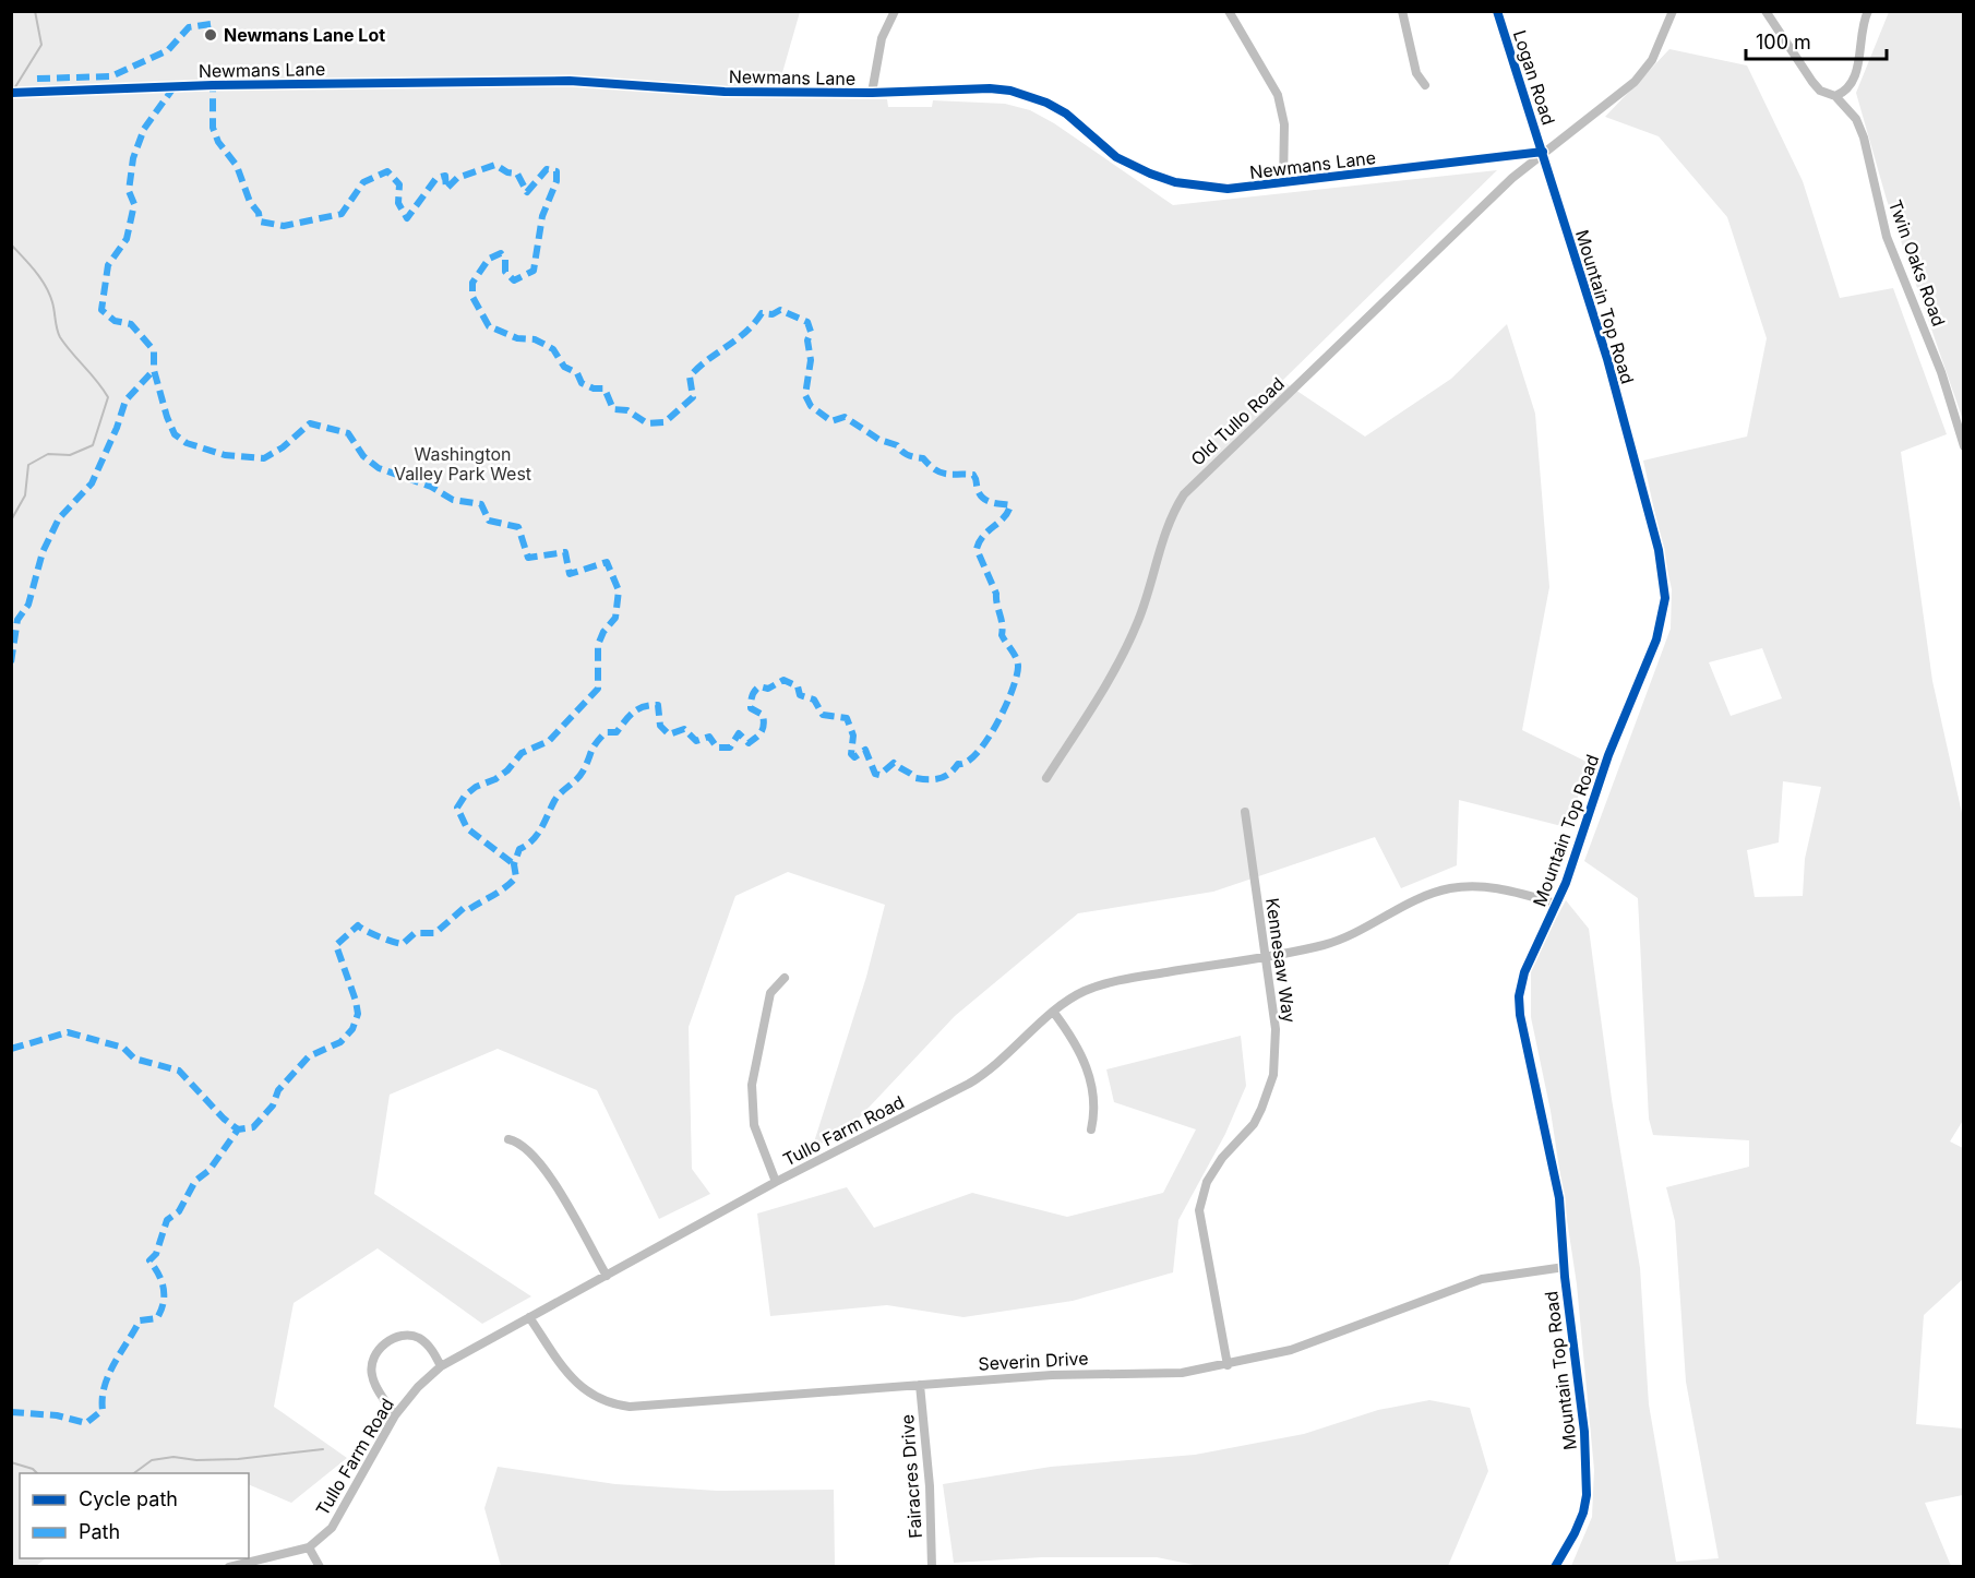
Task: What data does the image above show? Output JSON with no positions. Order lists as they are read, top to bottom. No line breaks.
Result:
{"streets":{"street":["Newmans Lane","Logan Road","Twin Oaks Road","Mountain Top Road","Old Tullo Road","Kennesaw Way","Tullo Farm Road","Severin Drive","Fairacres Drive"]},"crossings":[["Newmans Lane","Logan Road"],["Newmans Lane","Mountain Top Road"],["Newmans Lane","Old Tullo Road"],["Logan Road","Mountain Top Road"],["Logan Road","Old Tullo Road"],["Mountain Top Road","Old Tullo Road"],["Mountain Top Road","Tullo Farm Road"],["Mountain Top Road","Severin Drive"],["Kennesaw Way","Tullo Farm Road"],["Kennesaw Way","Severin Drive"],["Tullo Farm Road","Severin Drive"],["Severin Drive","Fairacres Drive"]],"parks":["Washington Valley Park West"],"places":["Newmans Lane Lot"],"legend":["Cycle path","Path"],"scale_bar":"100 m"}
